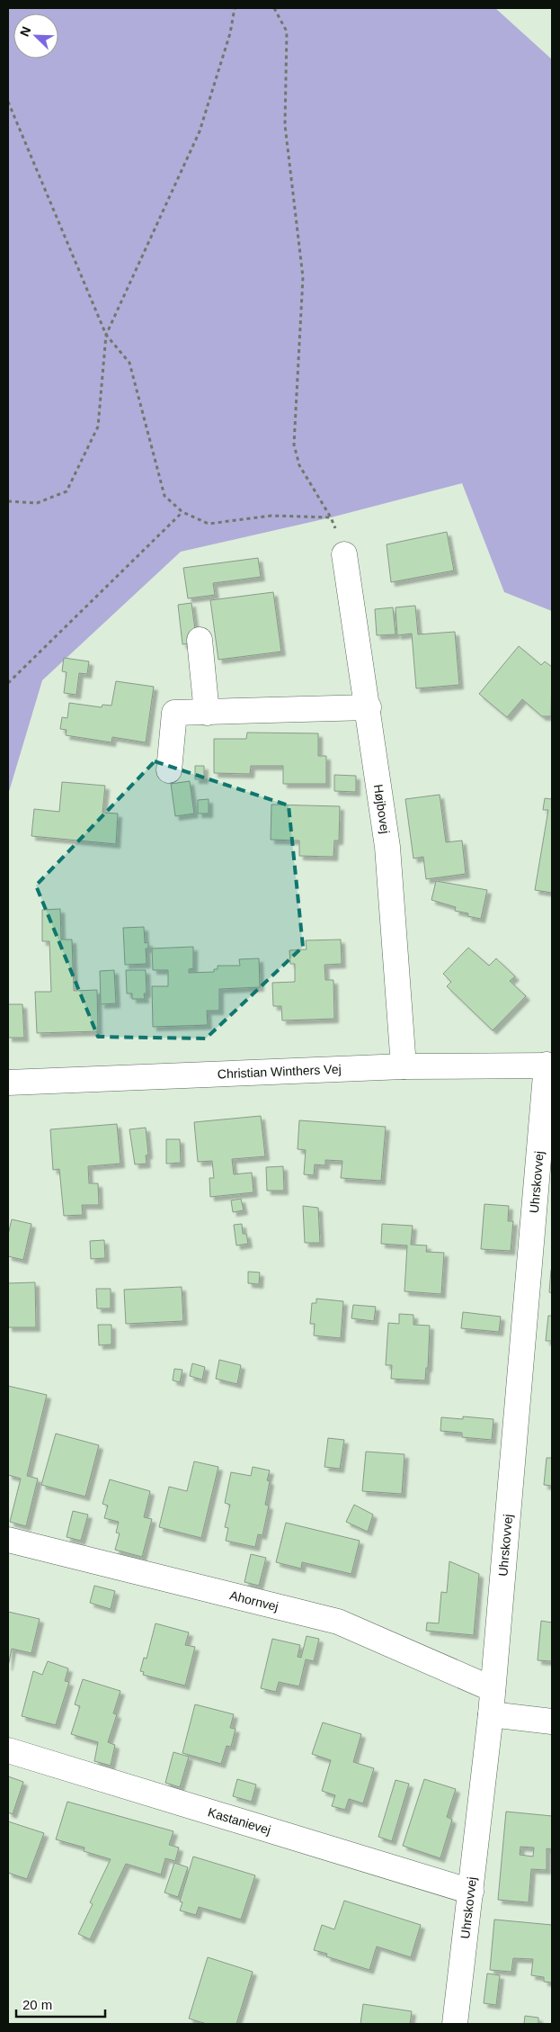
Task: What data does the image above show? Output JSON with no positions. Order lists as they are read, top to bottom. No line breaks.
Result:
{"streets":{"street":["Højbovej","Christian Winthers Vej","Uhrskovvej","Ahornvej","Kastanievej"]},"crossings":[["Højbovej","Christian Winthers Vej"],["Christian Winthers Vej","Uhrskovvej"],["Uhrskovvej","Ahornvej"],["Uhrskovvej","Kastanievej"]],"scale_bar":"20 m","north":"top left"}
